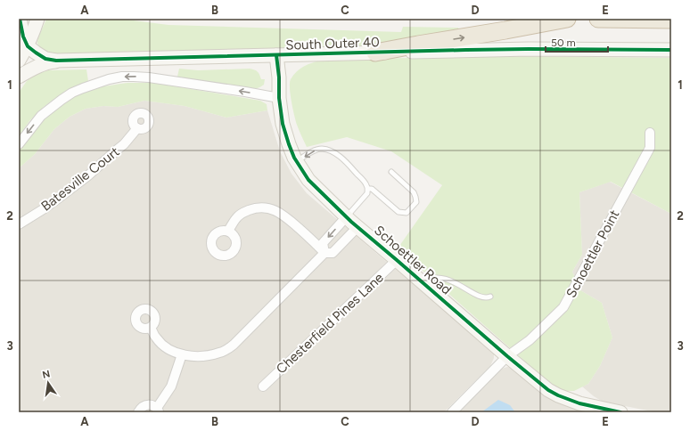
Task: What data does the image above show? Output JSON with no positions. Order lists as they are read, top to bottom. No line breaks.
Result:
{"streets":{"street":["South Outer 40","Batesville Court","Schoettler Point","Schoettler Road","Chesterfield Pines Lane"]},"crossings":[["South Outer 40","Schoettler Road"],["Schoettler Point","Schoettler Road"],["Schoettler Road","Chesterfield Pines Lane"]],"scale_bar":"50 m","north":"top","grid":{"columns":["A","B","C","D","E"],"rows":["1","2","3"]}}
